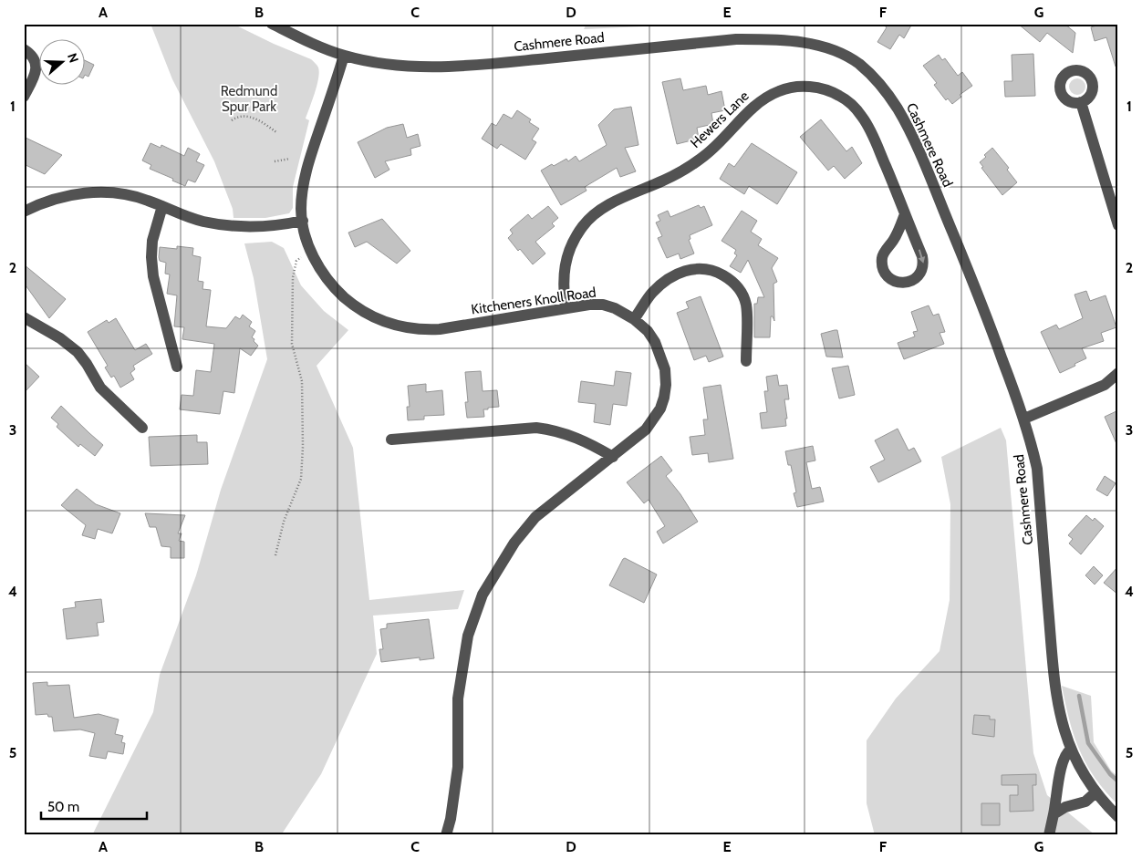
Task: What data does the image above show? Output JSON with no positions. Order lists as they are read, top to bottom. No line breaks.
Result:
{"streets":{"street":["Cashmere Road","Hewers Lane","Kitcheners Knoll Road"]},"crossings":[["Cashmere Road","Kitcheners Knoll Road"],["Hewers Lane","Kitcheners Knoll Road"]],"parks":["Redmund Spur Park"],"scale_bar":"50 m","north":"right","grid":{"columns":["A","B","C","D","E","F","G"],"rows":["1","2","3","4","5"]}}
